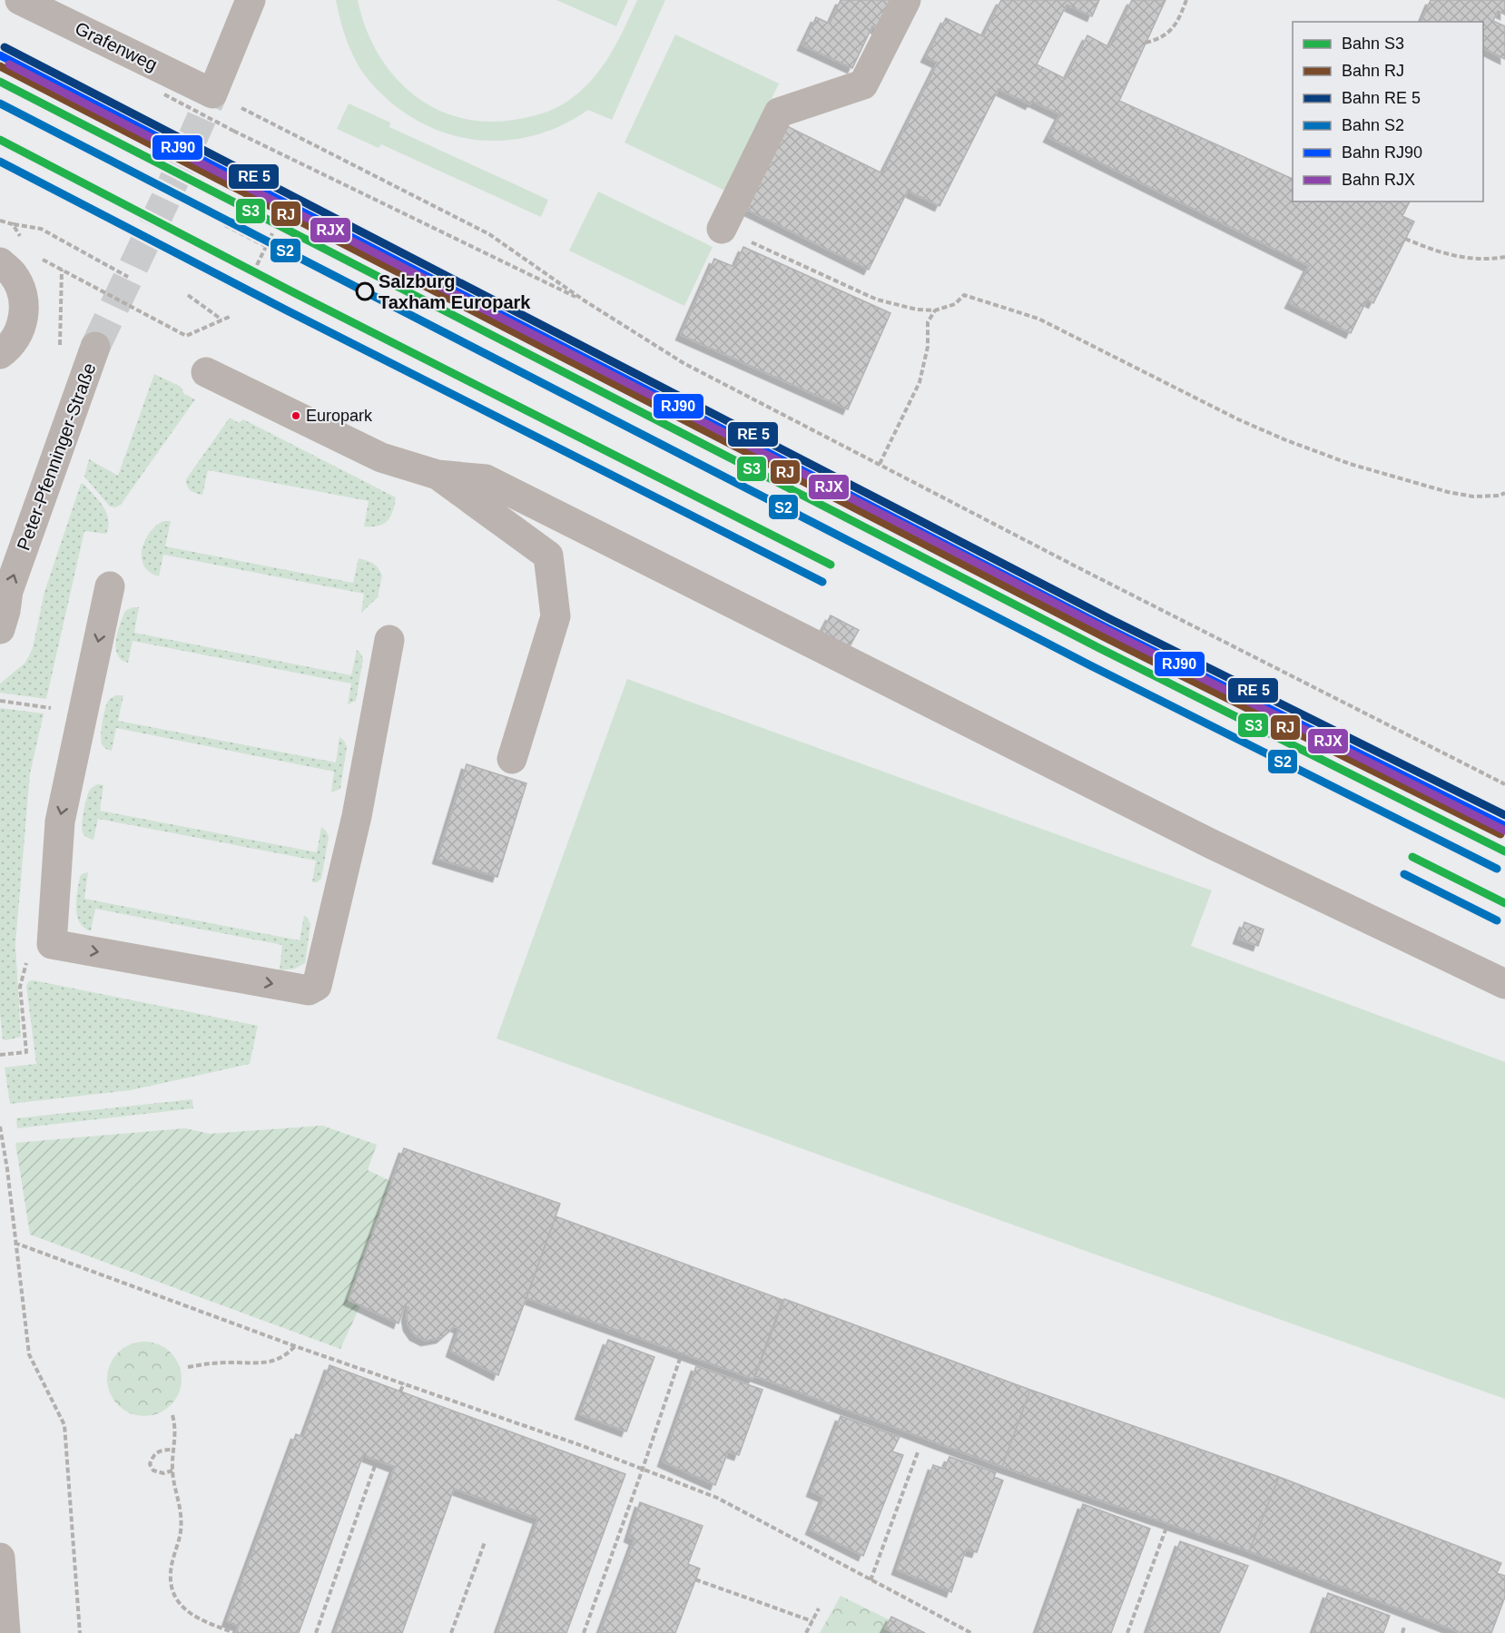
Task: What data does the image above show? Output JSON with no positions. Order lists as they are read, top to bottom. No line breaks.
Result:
{"streets":{"street":["Grafenweg","Peter-Pfenninger-Straße"]},"one_way":["Peter-Pfenninger-Straße"],"places":["Salzburg Taxham Europark","Europark"],"lines":["rail line RJ90","rail line RJX","rail line RJ","rail line S3","rail line S2"],"legend":["Bahn S3","Bahn RJ","Bahn RE 5","Bahn S2","Bahn RJ90","Bahn RJX"]}
